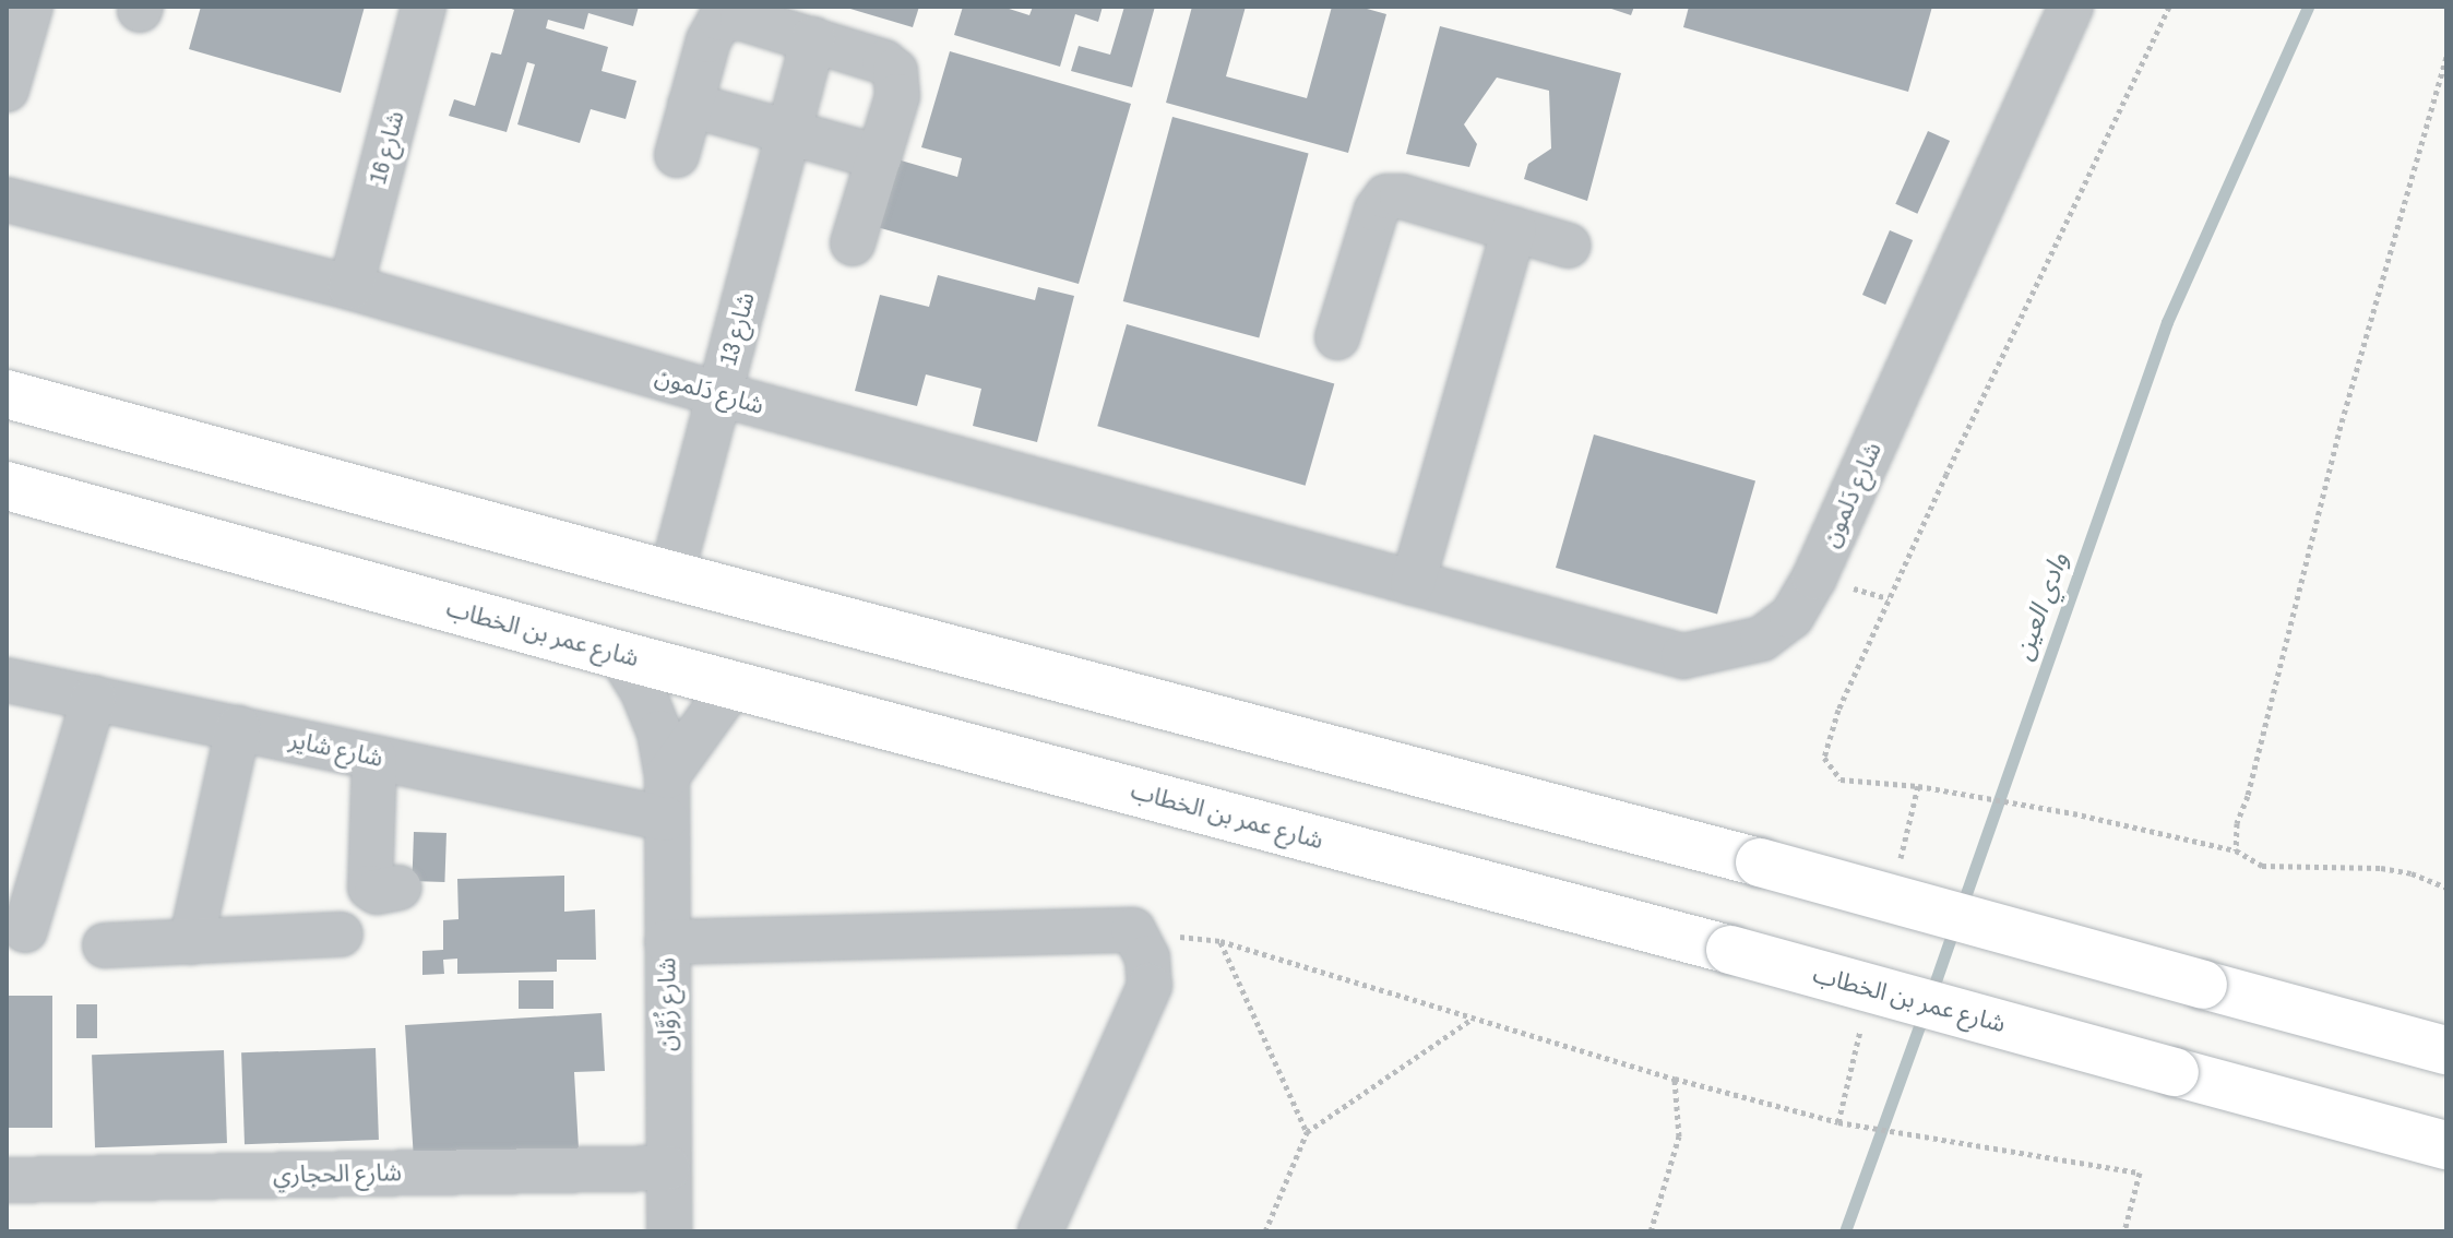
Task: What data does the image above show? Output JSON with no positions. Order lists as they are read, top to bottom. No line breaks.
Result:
{"streets":{"main road":["شارع عمر بن الخطاب"],"street":["شارع 16","شارع 13","شارع دَلمون","شارع شاير","شارع زُوَّان","شارع الحجاري"]},"crossings":[["شارع 16","شارع دَلمون"],["شارع 13","شارع دَلمون"],["شارع عمر بن الخطاب","شارع زُوَّان"],["شارع شاير","شارع زُوَّان"],["شارع زُوَّان","شارع الحجاري"]],"water":["وادي العين"]}
